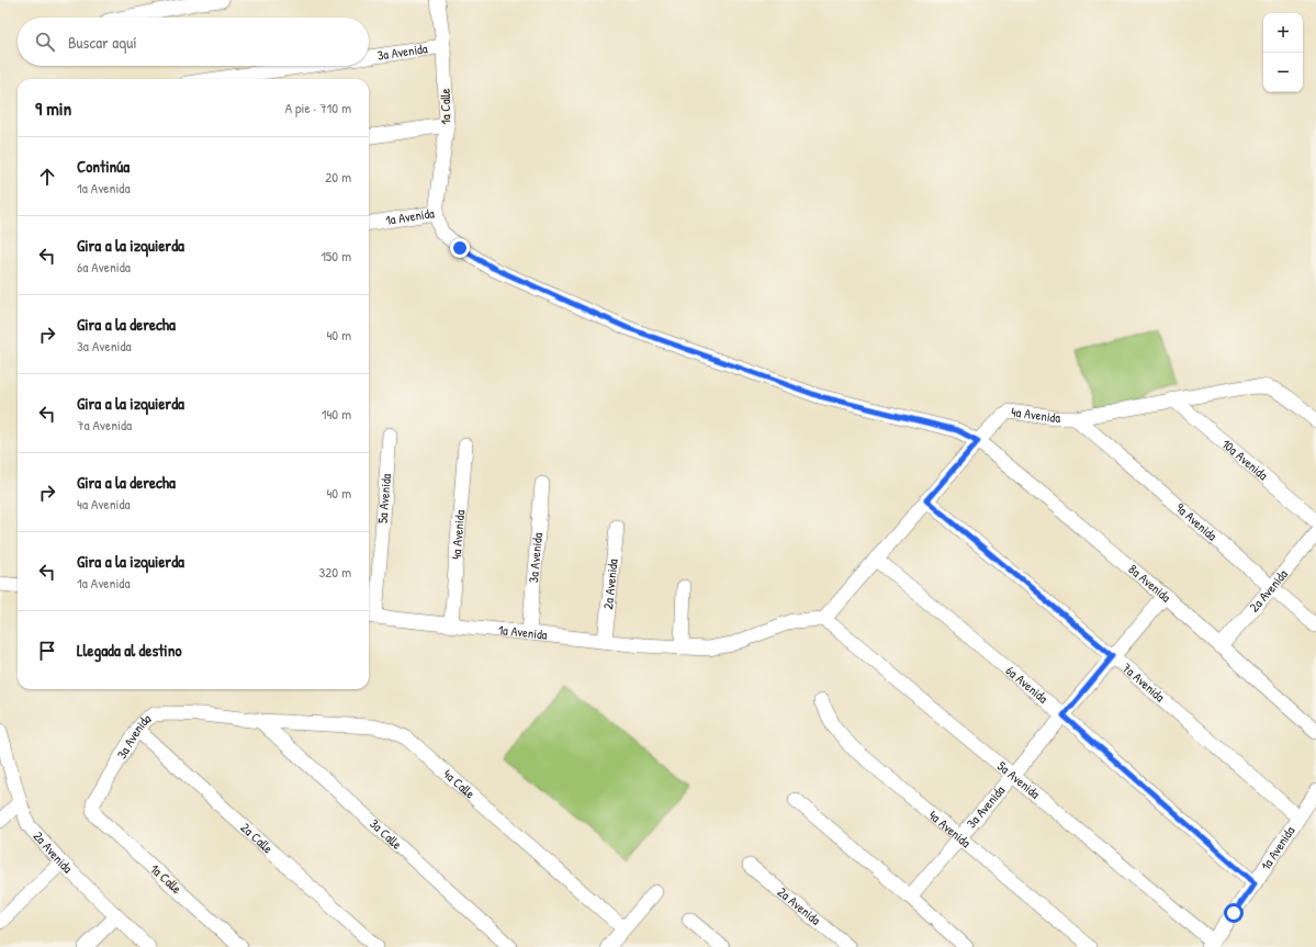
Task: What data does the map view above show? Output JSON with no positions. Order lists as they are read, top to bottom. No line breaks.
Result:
{"streets":{"street":["3a Avenida","1a Calle","1a Avenida","4a Avenida","10a Avenida","5a Avenida","9a Avenida","2a Avenida","8a Avenida","7a Avenida","6a Avenida","4a Calle","3a Calle","2a Calle"]},"crossings":[["3a Avenida","1a Calle"],["3a Avenida","1a Avenida"],["3a Avenida","4a Avenida"],["3a Avenida","5a Avenida"],["3a Avenida","8a Avenida"],["3a Avenida","7a Avenida"],["3a Avenida","6a Avenida"],["3a Avenida","4a Calle"],["3a Avenida","3a Calle"],["3a Avenida","2a Calle"],["1a Calle","1a Avenida"],["1a Avenida","4a Avenida"],["1a Avenida","5a Avenida"],["1a Avenida","2a Avenida"],["1a Avenida","8a Avenida"],["1a Avenida","7a Avenida"],["1a Avenida","6a Avenida"],["4a Avenida","10a Avenida"],["4a Avenida","5a Avenida"],["4a Avenida","9a Avenida"],["4a Avenida","8a Avenida"],["4a Avenida","7a Avenida"],["4a Avenida","6a Avenida"],["9a Avenida","2a Avenida"],["2a Avenida","8a Avenida"],["4a Calle","3a Calle"]],"page":{"map_buttons":["+","−"],"search":"Buscar aquí","heading":["9 min","A pie · 710 m"],"list":[["Continúa","1a Avenida","20 m"],["Gira a la izquierda","6a Avenida","150 m"],["Gira a la derecha","3a Avenida","40 m"],["Gira a la izquierda","7a Avenida","140 m"],["Gira a la derecha","4a Avenida","40 m"],["Gira a la izquierda","1a Avenida","320 m"],"Llegada al destino"]}}
